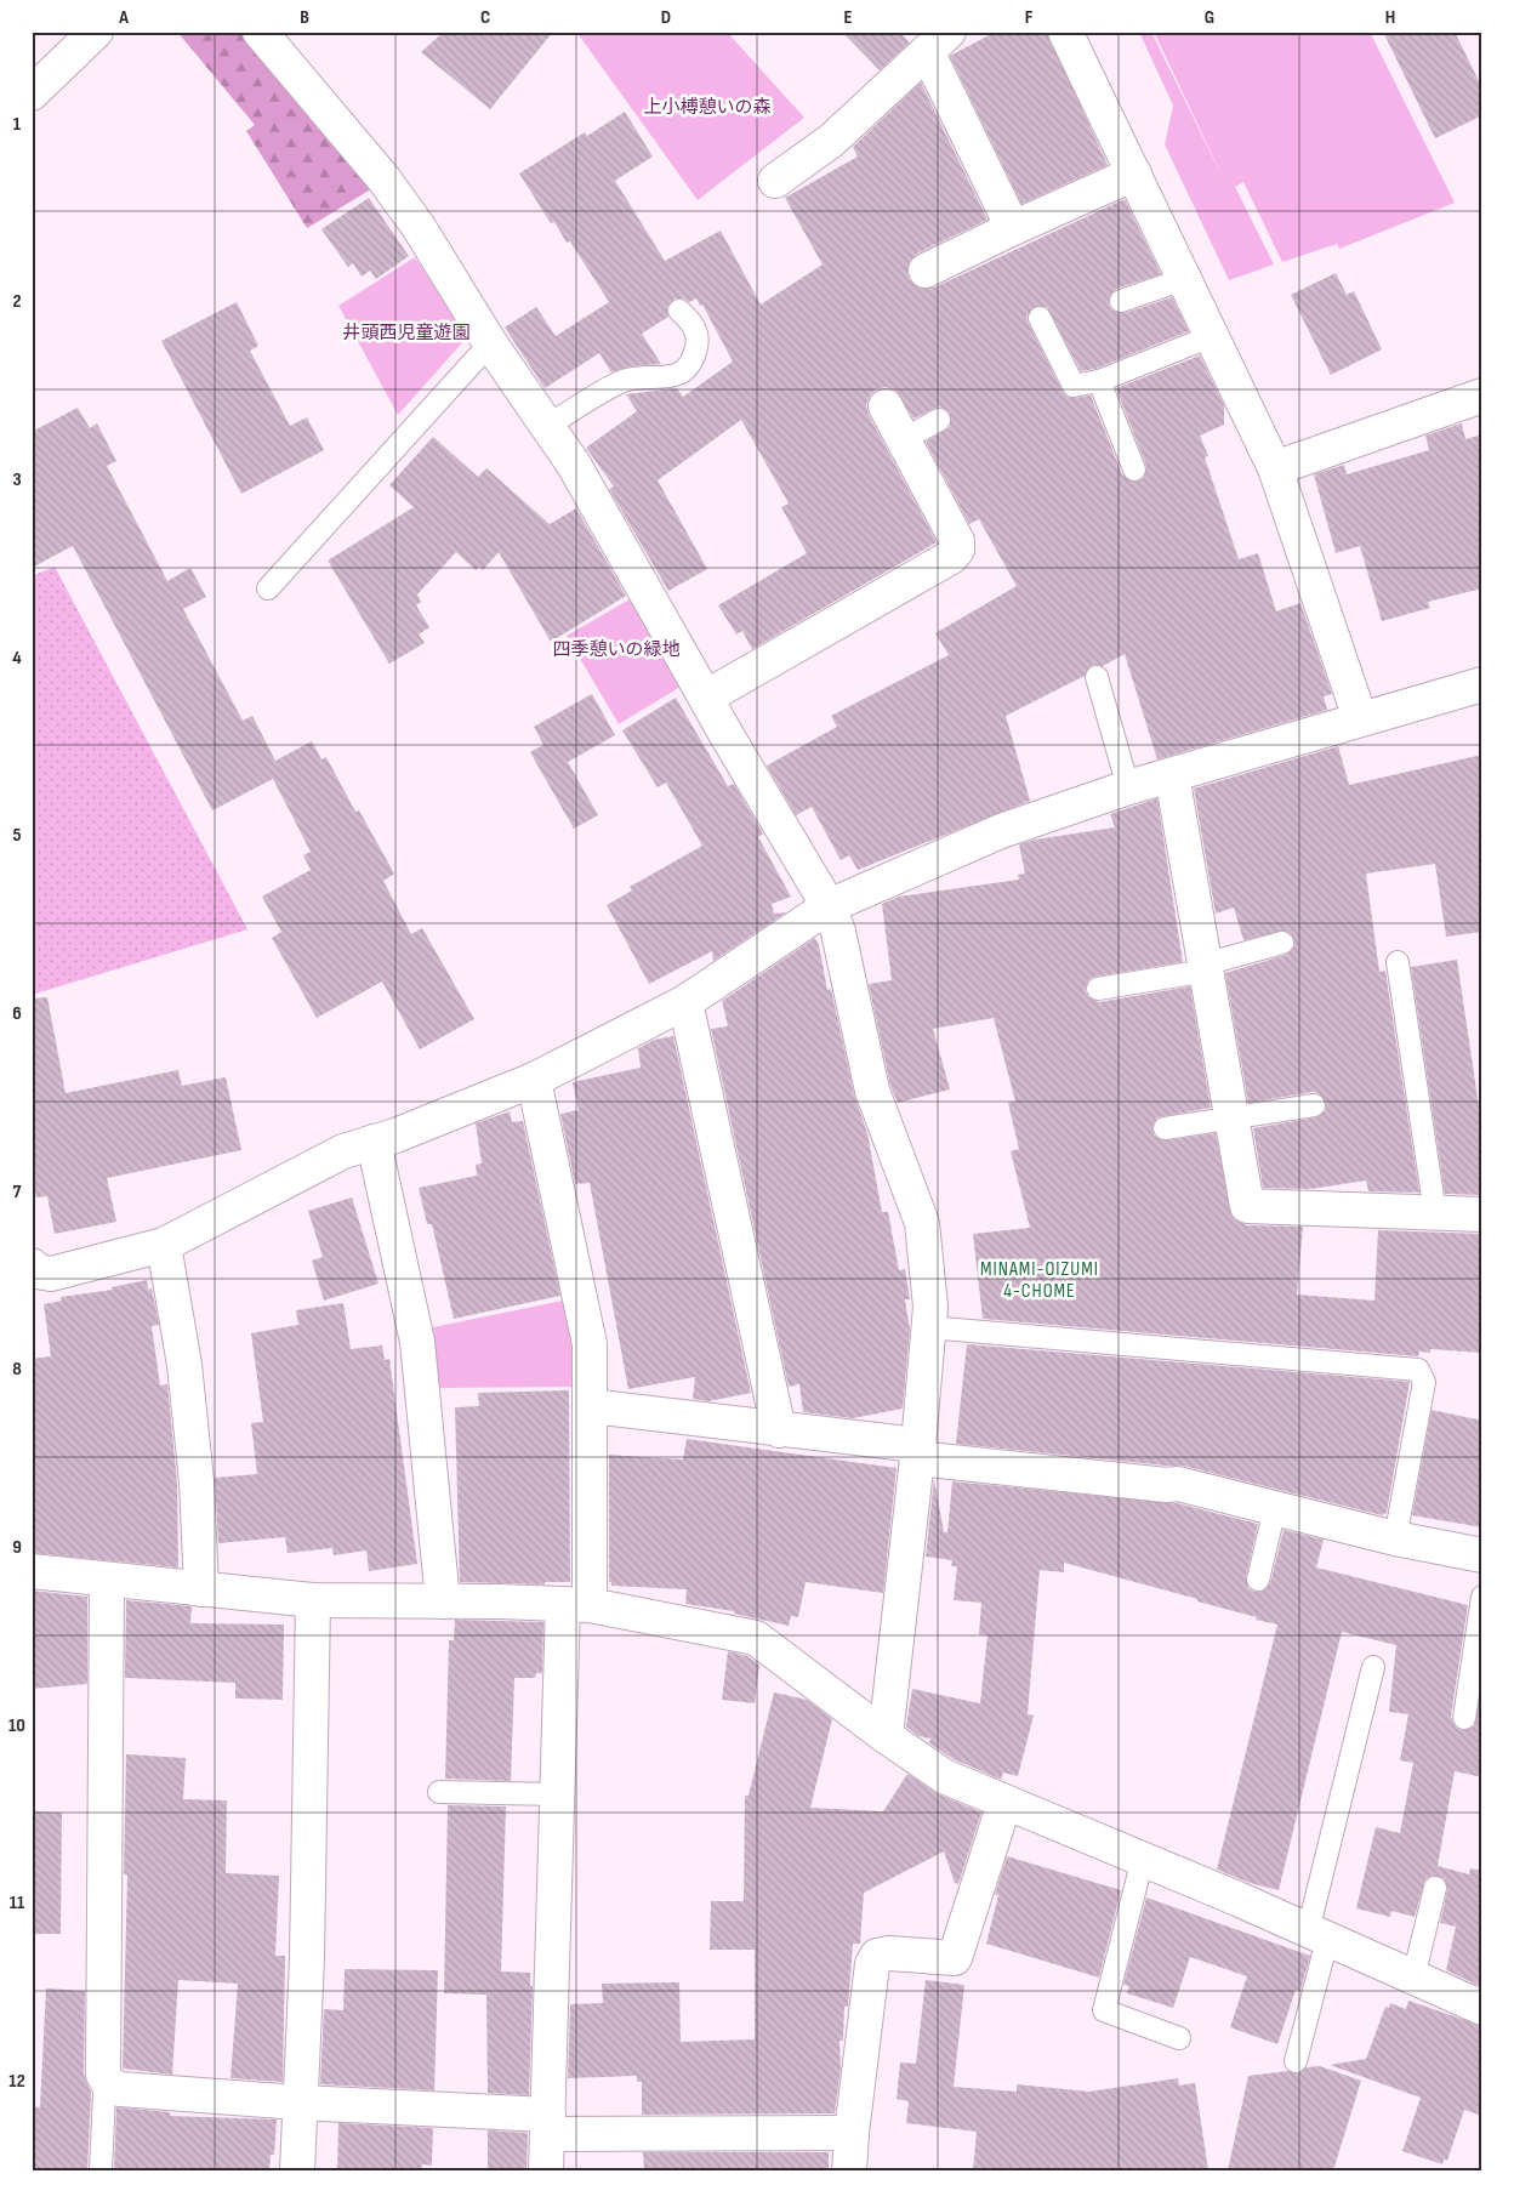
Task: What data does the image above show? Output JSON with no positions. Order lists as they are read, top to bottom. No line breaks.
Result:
{"districts":["MINAMI-OIZUMI 4-CHOME"],"parks":["上小榑憩いの森","井頭西児童遊園","四季憩いの緑地"],"grid":{"columns":["A","B","C","D","E","F","G","H"],"rows":["1","2","3","4","5","6","7","8","9","10","11","12"]}}
